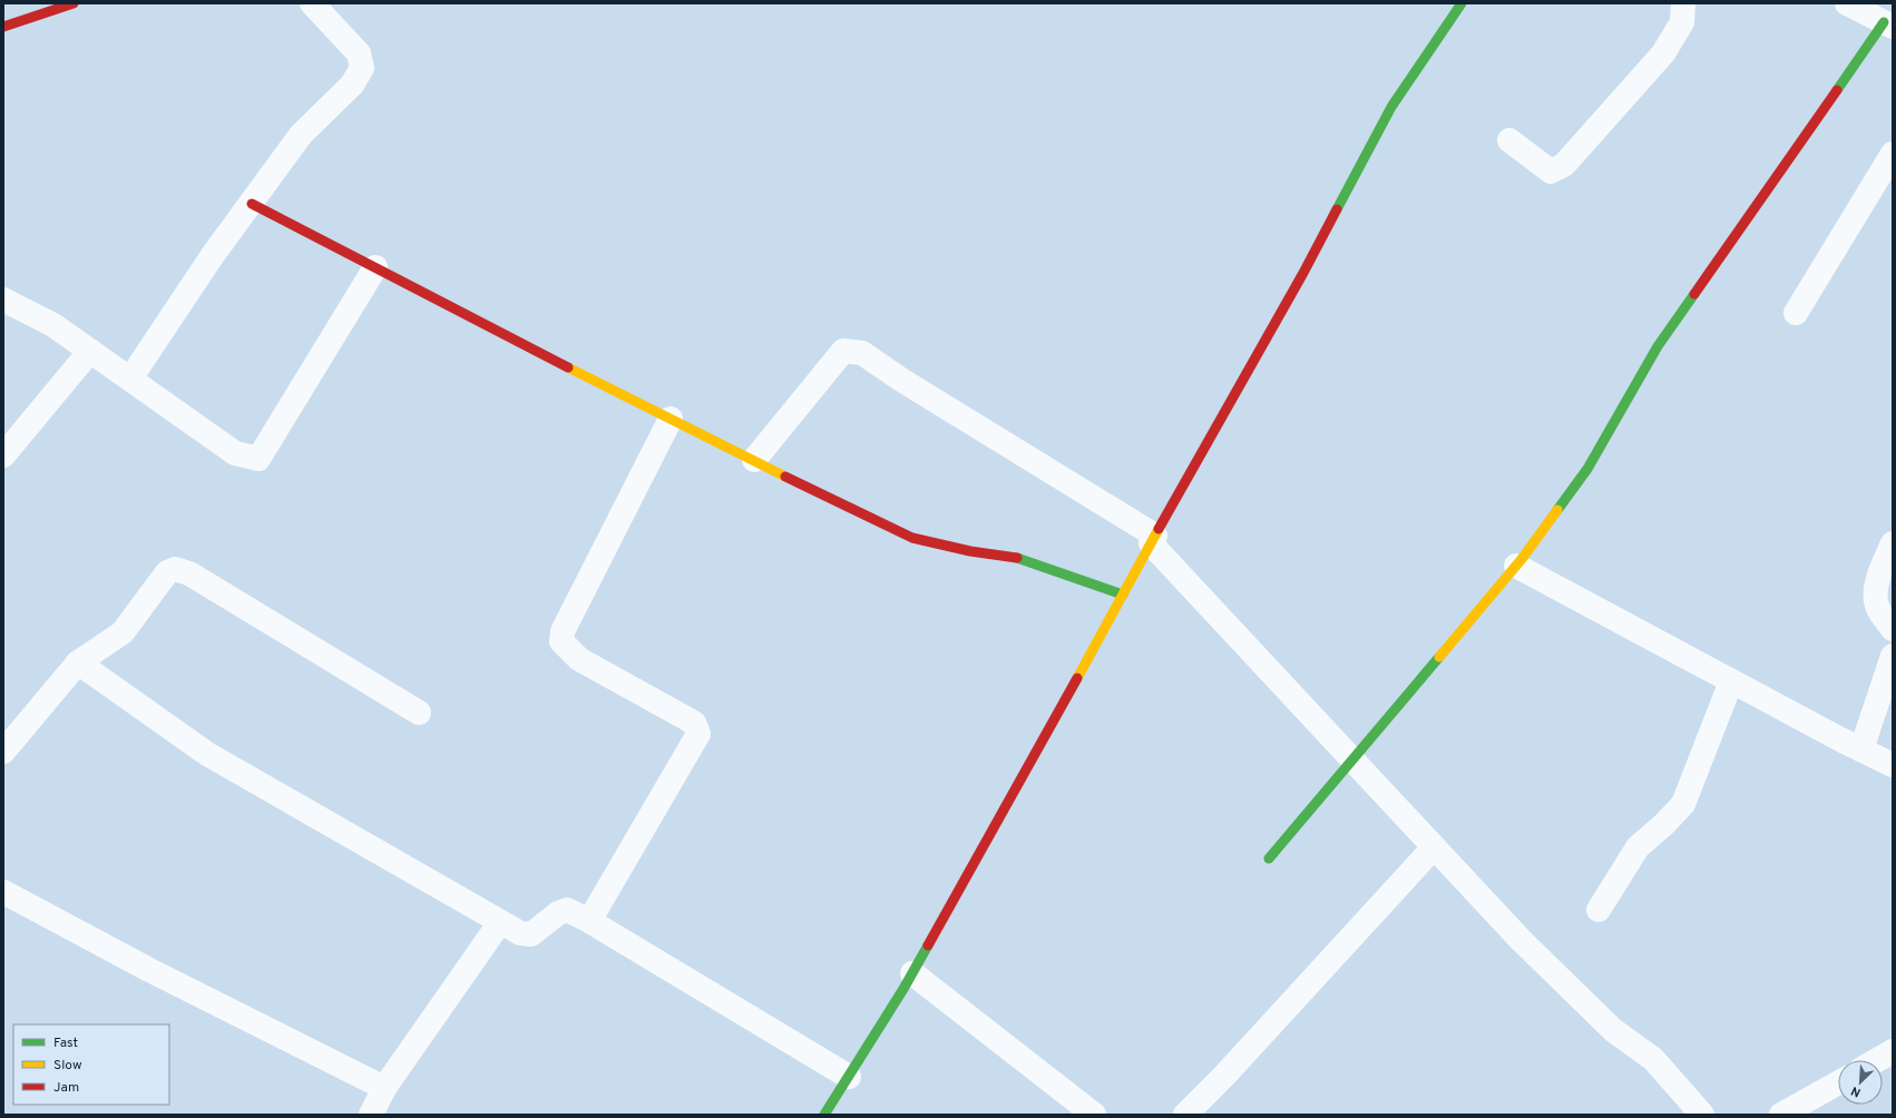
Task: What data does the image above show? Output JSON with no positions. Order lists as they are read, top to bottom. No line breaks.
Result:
{"legend":["Fast","Slow","Jam"],"north":"bottom left"}
